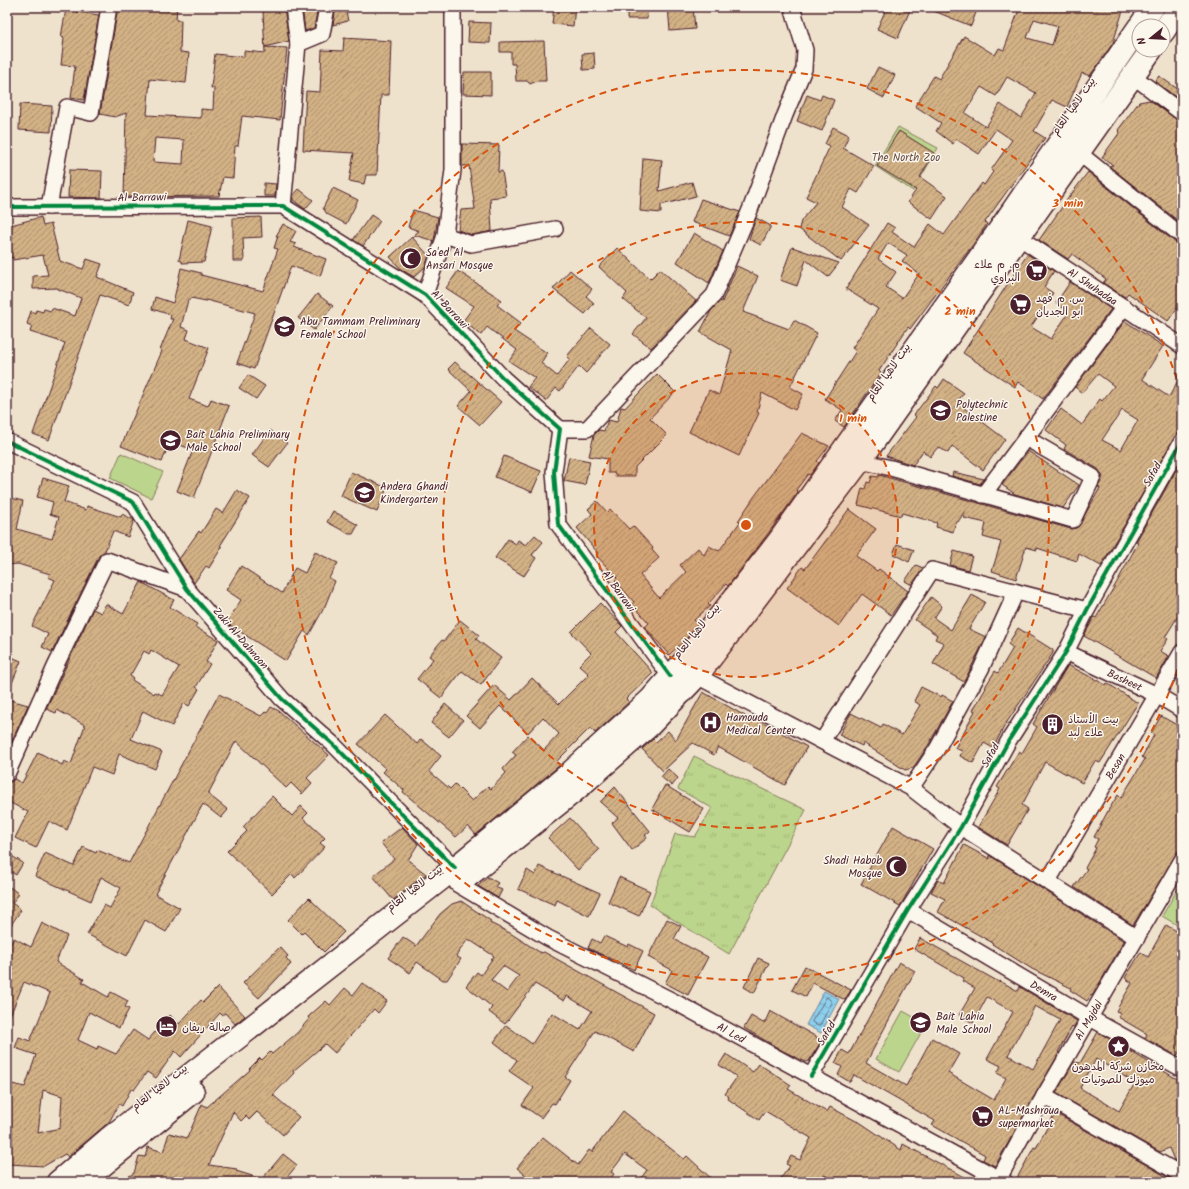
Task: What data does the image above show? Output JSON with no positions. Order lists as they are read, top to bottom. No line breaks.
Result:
{"streets":{"main road":["بيت لاهيا العام"],"street":["Al Barrawi","Al Shuhadaa","Safad","Zaki Al Dahnoon","Basheet","Besan","Demra","Al Majdal","Al Led"]},"crossings":[["بيت لاهيا العام","Al Barrawi"],["بيت لاهيا العام","Al Shuhadaa"],["بيت لاهيا العام","Zaki Al Dahnoon"],["بيت لاهيا العام","Al Led"],["Safad","Basheet"],["Safad","Demra"],["Safad","Al Led"],["Zaki Al Dahnoon","Al Led"],["Basheet","Besan"],["Demra","Al Majdal"],["Al Majdal","Al Led"]],"parks":["The North Zoo"],"places":{"mosque":["Sa'ed Al Ansari Mosque","Shadi Habob Mosque"],"supermarket":["م. م علاء البراوي","س. م فهد ابو الجديان","AL-Mashroua supermarket"],"school or university":["Abu Tammam Preliminary Female School","Polytechnic Palestine","Bait Lahia Preliminary Male School","Andera Ghandi Kindergarten","Bait Lahia Male School"],"hospital":["Hamouda Medical Center"],"building":["بيت الأستاذ علاء لبد"],"hotel":["صالة ريفان"],"place":["مخازن شركة المدهون ميوزك للصوتيات"]},"north":"left","rings":["3 min","2 min","1 min"]}
